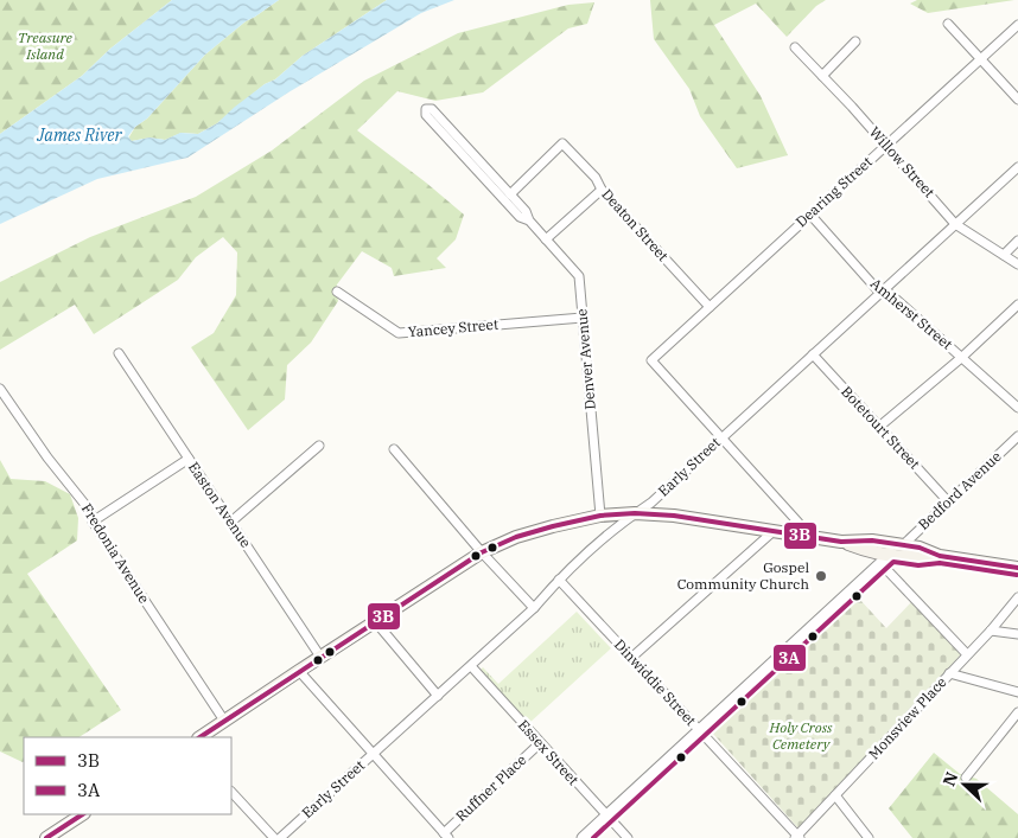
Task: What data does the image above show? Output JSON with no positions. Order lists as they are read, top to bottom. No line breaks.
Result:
{"streets":{"street":["Willow Street","Dearing Street","Deaton Street","Amherst Street","Yancey Street","Denver Avenue","Botetourt Street","Early Street","Bedford Avenue","Easton Avenue","Fredonia Avenue","Dinwiddie Street","Monsview Place","Essex Street","Ruffner Place"]},"crossings":[["Willow Street","Dearing Street"],["Willow Street","Early Street"],["Dearing Street","Deaton Street"],["Dearing Street","Amherst Street"],["Dearing Street","Early Street"],["Deaton Street","Denver Avenue"],["Amherst Street","Early Street"],["Yancey Street","Denver Avenue"],["Botetourt Street","Early Street"],["Botetourt Street","Bedford Avenue"],["Early Street","Dinwiddie Street"],["Early Street","Essex Street"],["Dinwiddie Street","Monsview Place"],["Essex Street","Ruffner Place"]],"water":["James River"],"parks":["Treasure Island","Holy Cross Cemetery"],"places":["Gospel Community Church"],"lines":["transit line 3B","transit line 3A"],"legend":["3B","3A"],"north":"left"}
